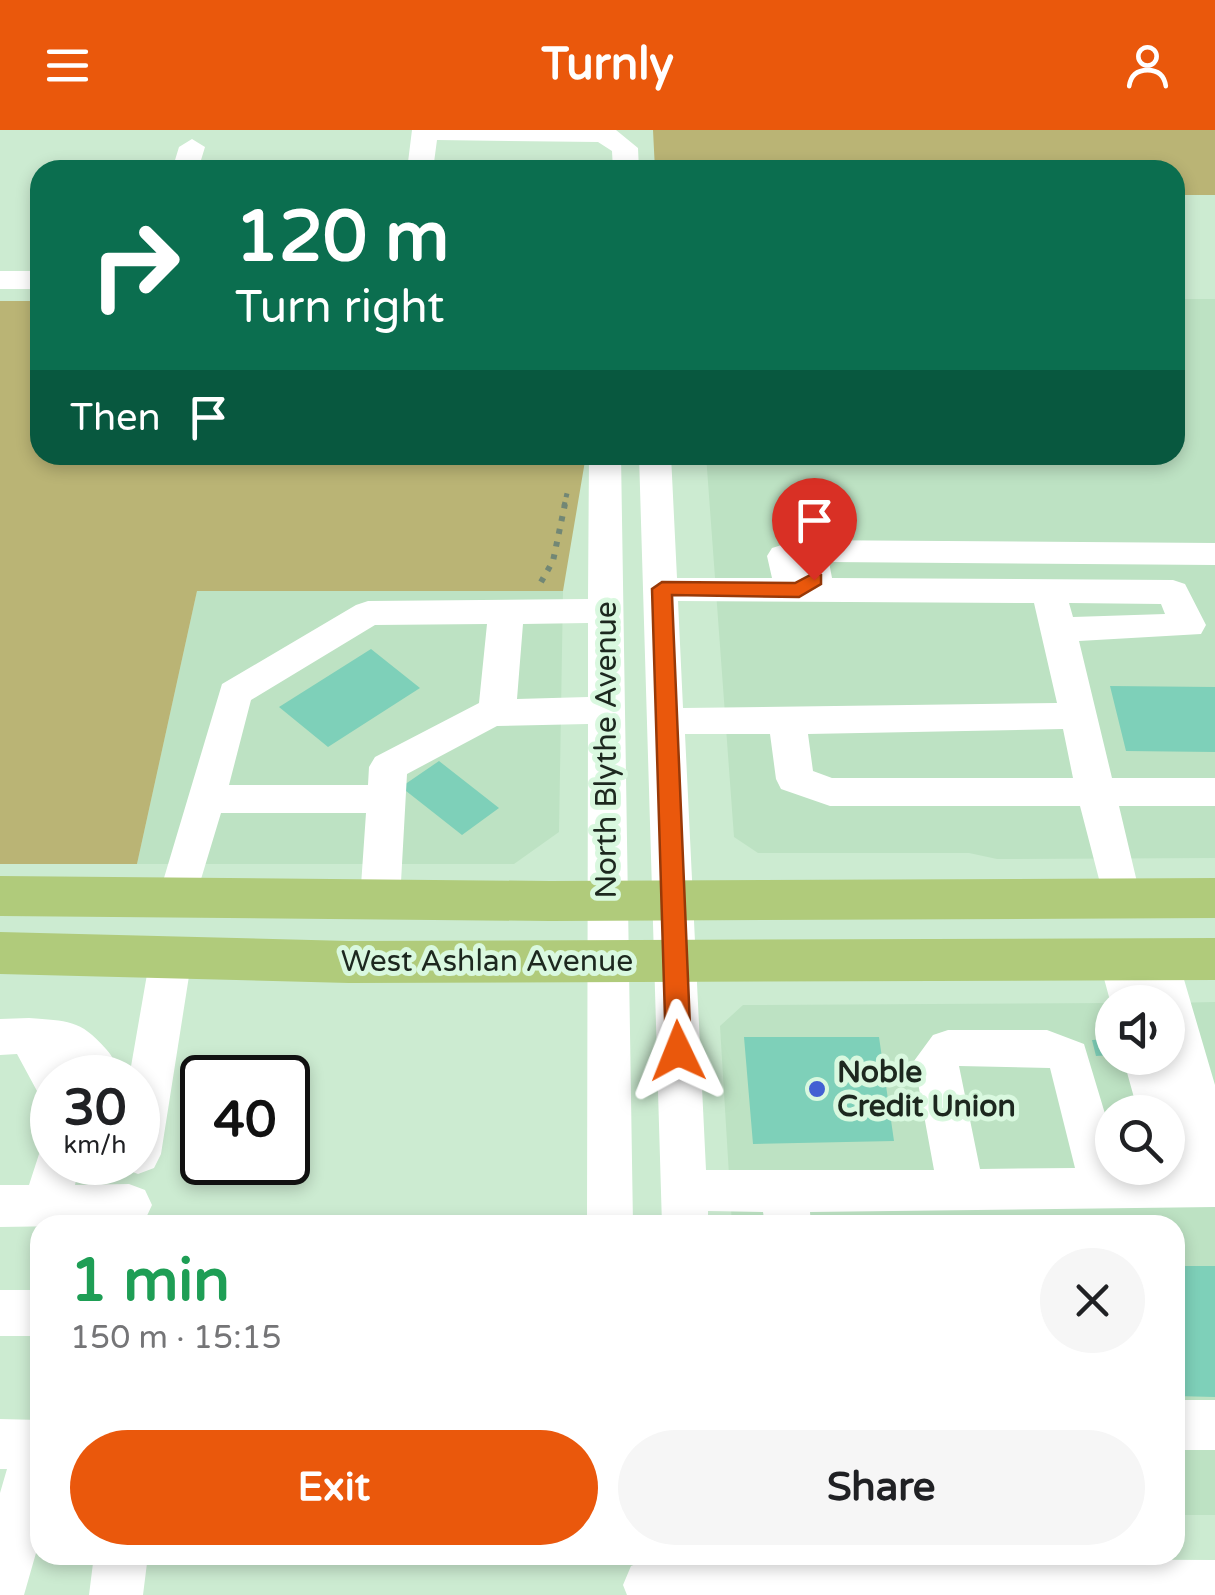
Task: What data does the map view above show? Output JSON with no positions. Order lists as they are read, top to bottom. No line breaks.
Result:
{"streets":{"main road":["West Ashlan Avenue"],"street":["North Blythe Avenue"]},"crossings":[["North Blythe Avenue","West Ashlan Avenue"]],"places":["Noble Credit Union"],"page":{"header":"Turnly","turn":["120 m","Turn right"],"then":"Then","speed":"30 km/h","limit":"40","heading":["1 min","150 m · 15:15"],"buttons":["Exit","Share"]}}
